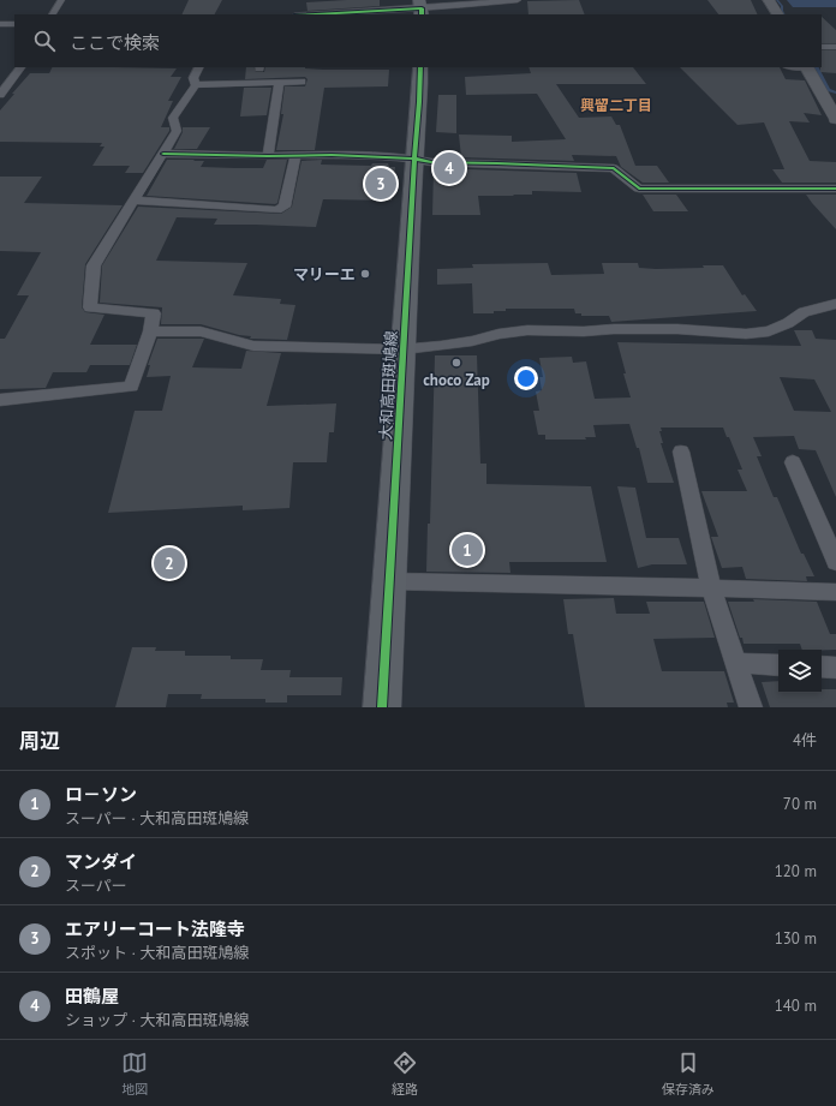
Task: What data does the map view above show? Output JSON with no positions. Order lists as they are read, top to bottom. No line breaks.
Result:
{"streets":{"main road":["大和高田斑鳩線"]},"districts":["興留二丁目"],"places":["マリーエ","choco Zap"],"page":{"search":"ここで検索","pins":["4","3","1","2"],"heading":["周辺","4件"],"list":[{"mark":"1","name":"ロ－ソン","note":"スーパー · 大和高田斑鳩線","value":"70 m"},{"mark":"2","name":"マンダイ","note":"スーパー","value":"120 m"},{"mark":"3","name":"エアリーコート法隆寺","note":"スポット · 大和高田斑鳩線","value":"130 m"},{"mark":"4","name":"田鶴屋","note":"ショップ · 大和高田斑鳩線","value":"140 m"}],"nav":["地図","経路","保存済み"]}}
